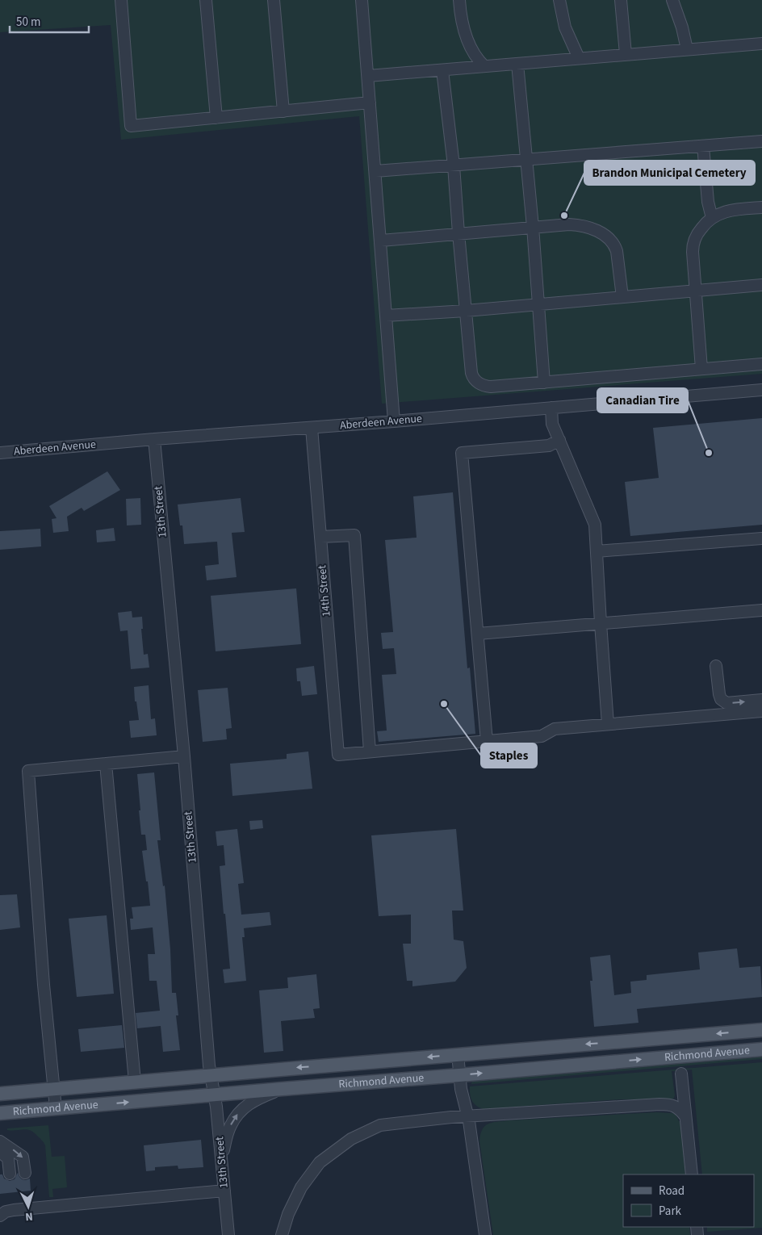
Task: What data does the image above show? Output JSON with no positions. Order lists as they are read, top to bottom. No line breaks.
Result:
{"streets":{"main road":["Richmond Avenue"],"street":["Aberdeen Avenue","13th Street","14th Street"]},"crossings":[["Aberdeen Avenue","13th Street"],["Aberdeen Avenue","14th Street"],["13th Street","Richmond Avenue"]],"places":["Brandon Municipal Cemetery","Canadian Tire","Staples"],"legend":["Road","Park"],"scale_bar":"50 m","north":"bottom"}
